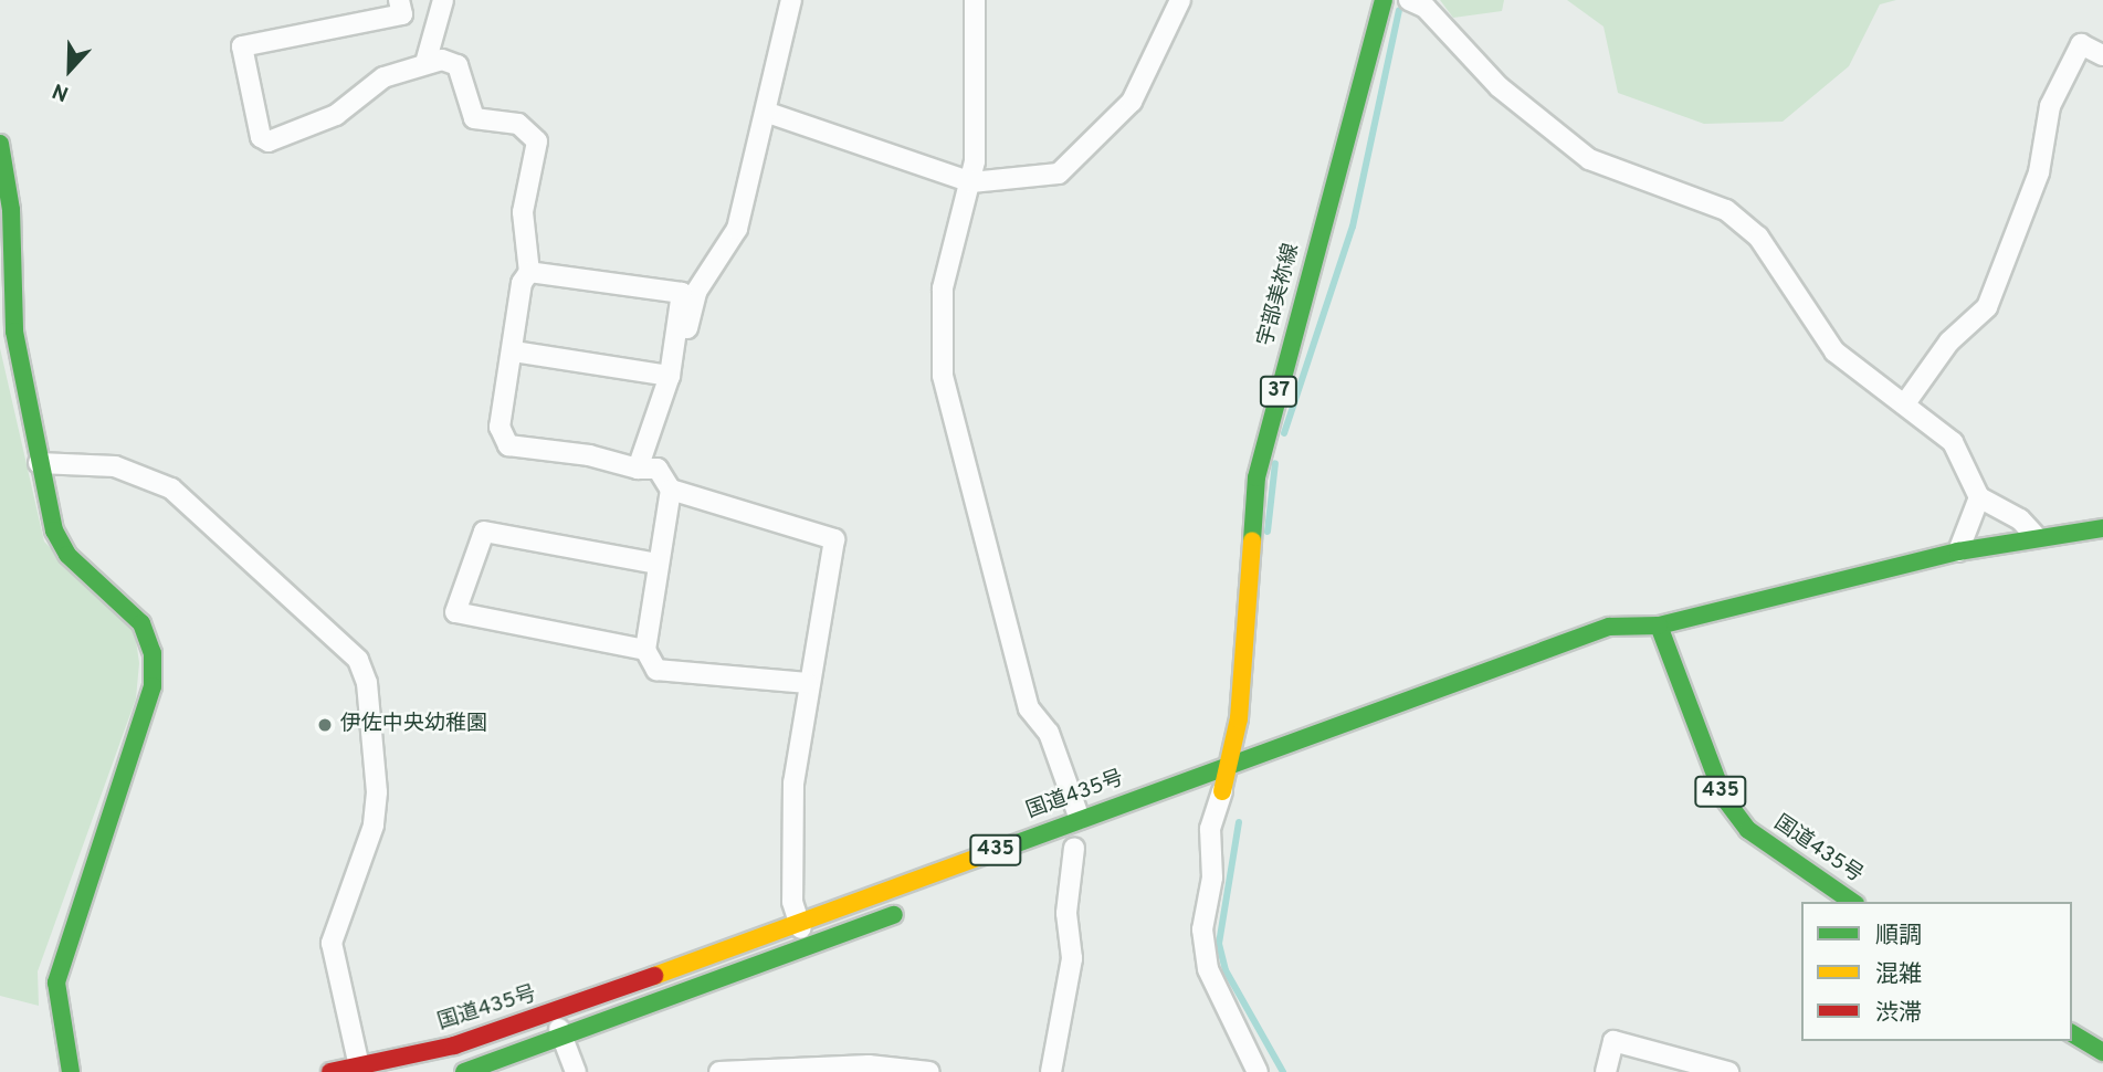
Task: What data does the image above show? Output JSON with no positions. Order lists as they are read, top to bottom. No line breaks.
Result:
{"streets":{"main road":["宇部美祢線","37","435","国道435号"]},"crossings":[["宇部美祢線","国道435号"]],"places":["伊佐中央幼稚園"],"legend":["順調","混雑","渋滞"],"north":"bottom"}
